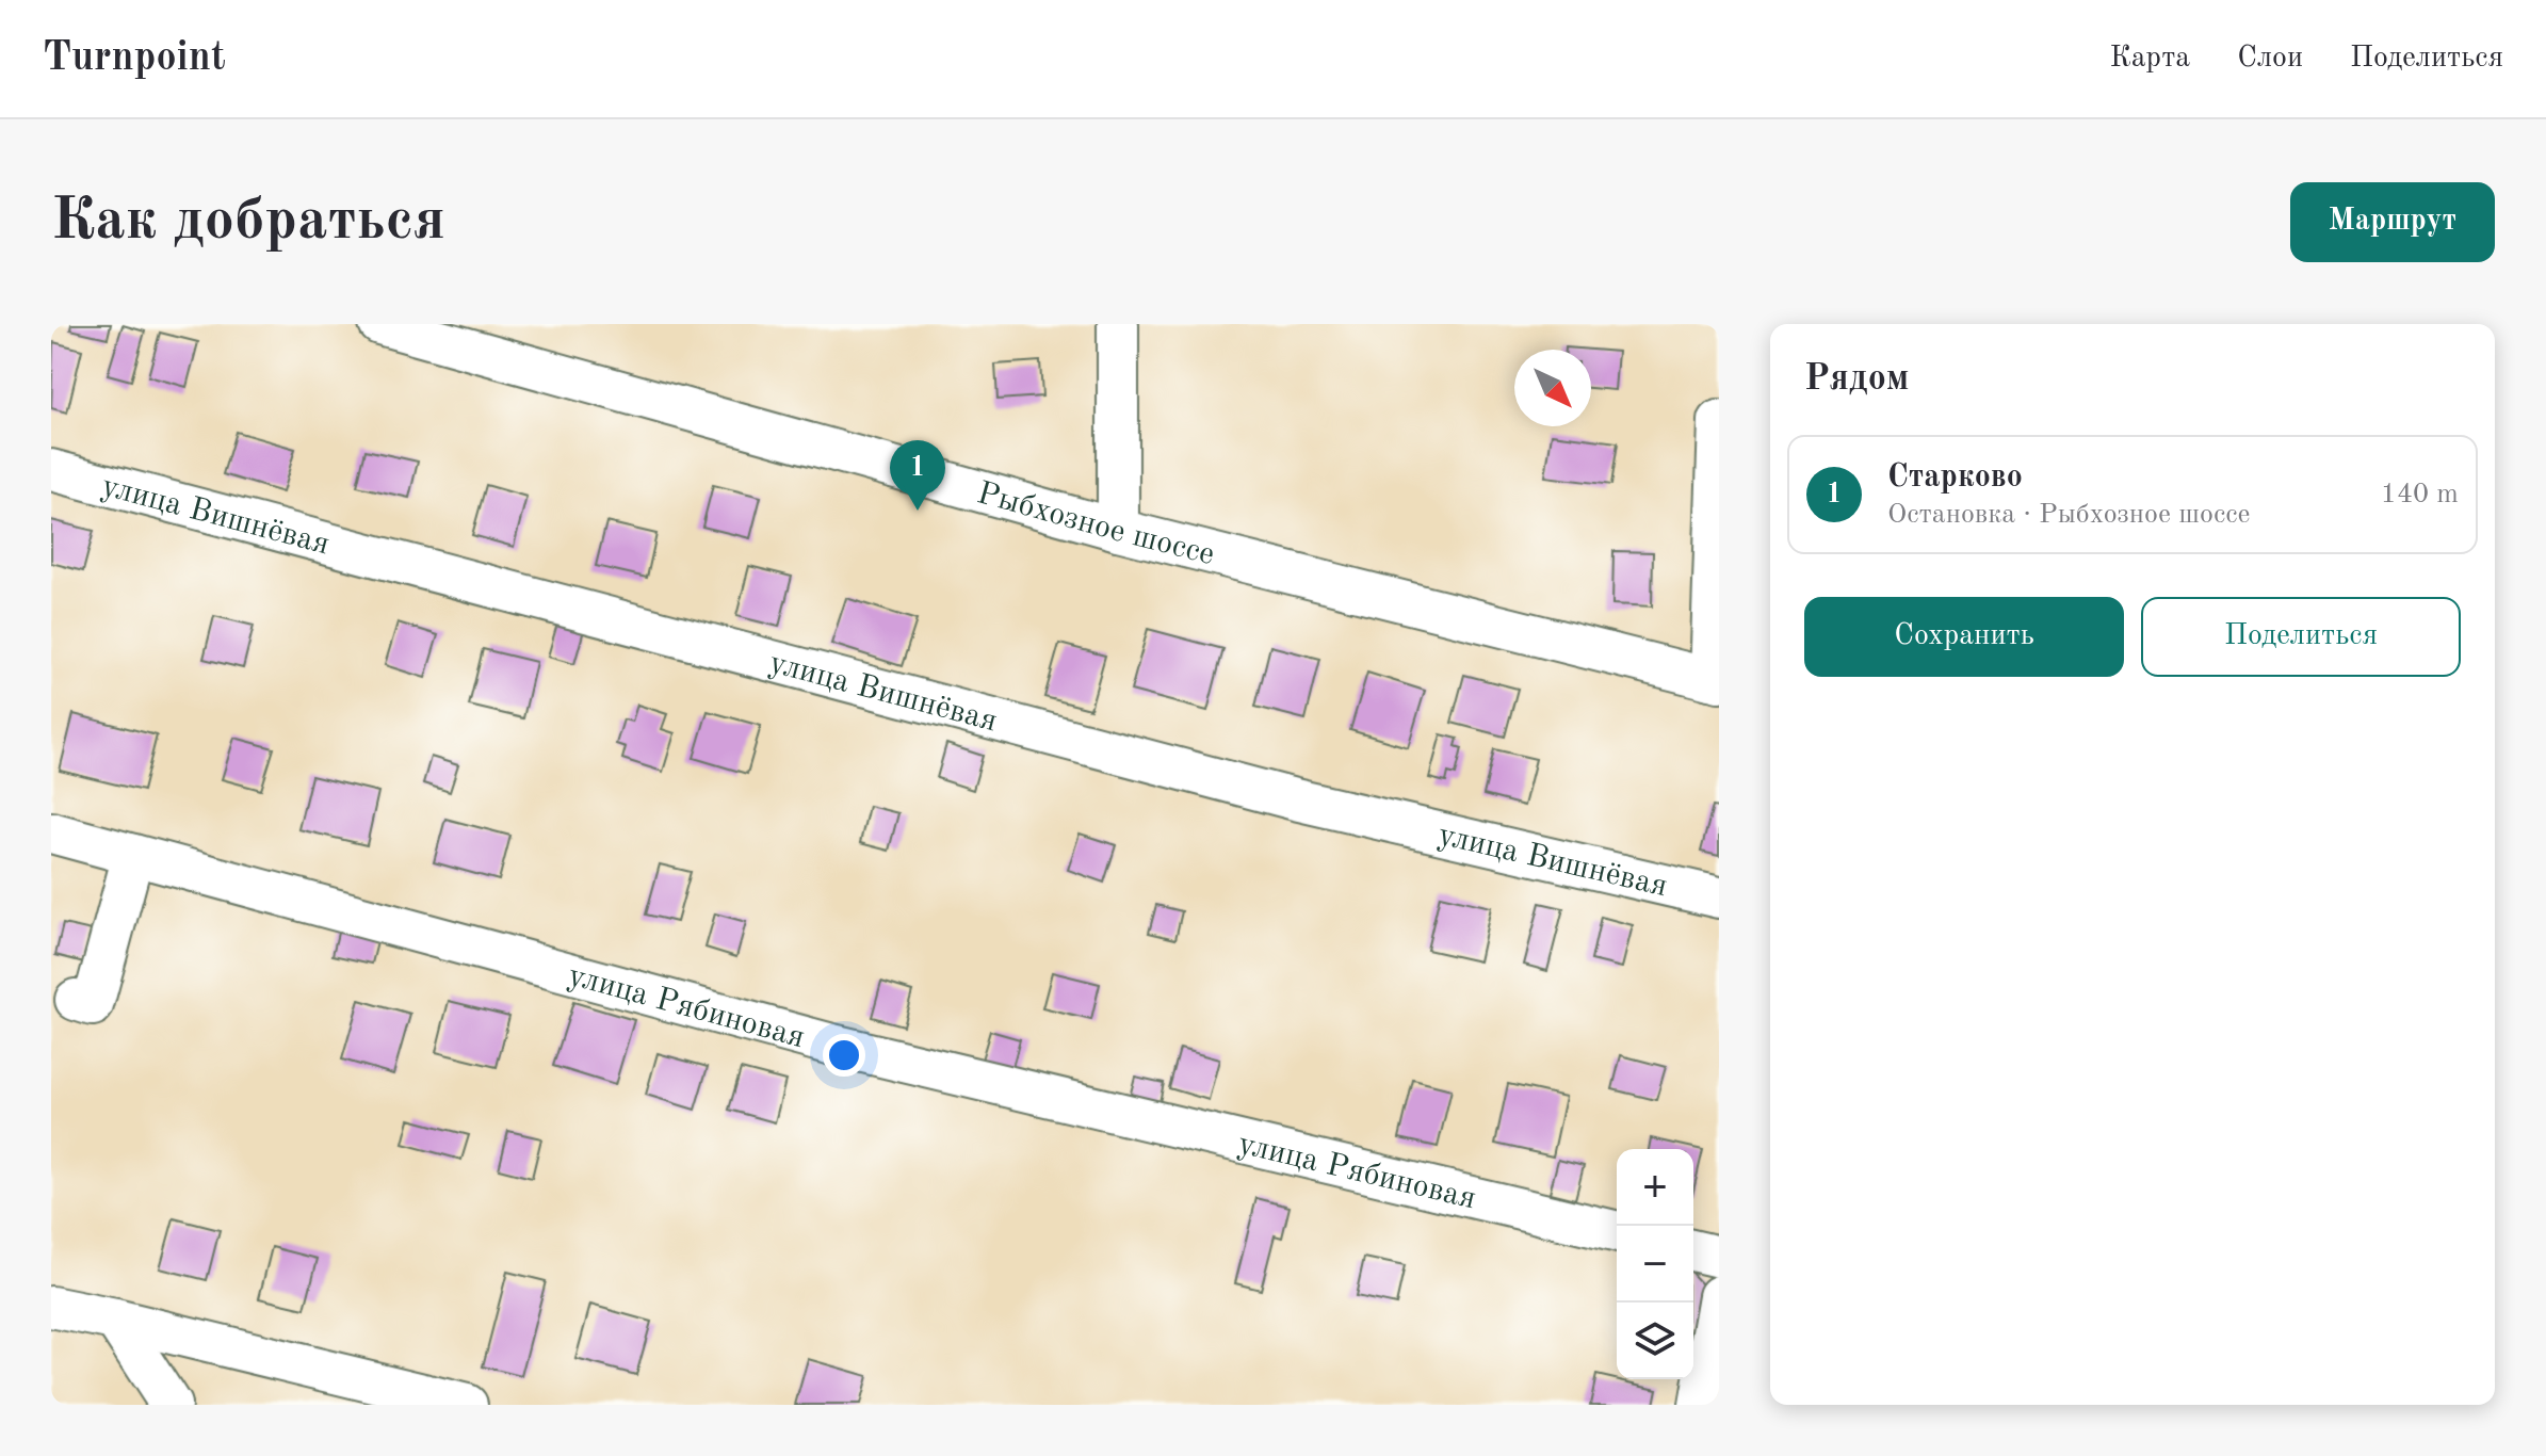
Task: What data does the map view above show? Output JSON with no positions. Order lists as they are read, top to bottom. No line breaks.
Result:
{"streets":{"street":["улица Вишнёвая","Рыбхозное шоссе","улица Рябиновая"]},"north":"bottom right","page":{"header":"Turnpoint","nav":["Карта","Слои","Поделиться"],"buttons":["Маршрут",["Сохранить","Поделиться"]],"title":"Как добраться","heading":"Рядом","list":[{"mark":"1","name":"Старково","note":"Остановка · Рыбхозное шоссе","value":"140 m"}],"pins":"1","map_buttons":["+","−"]}}
